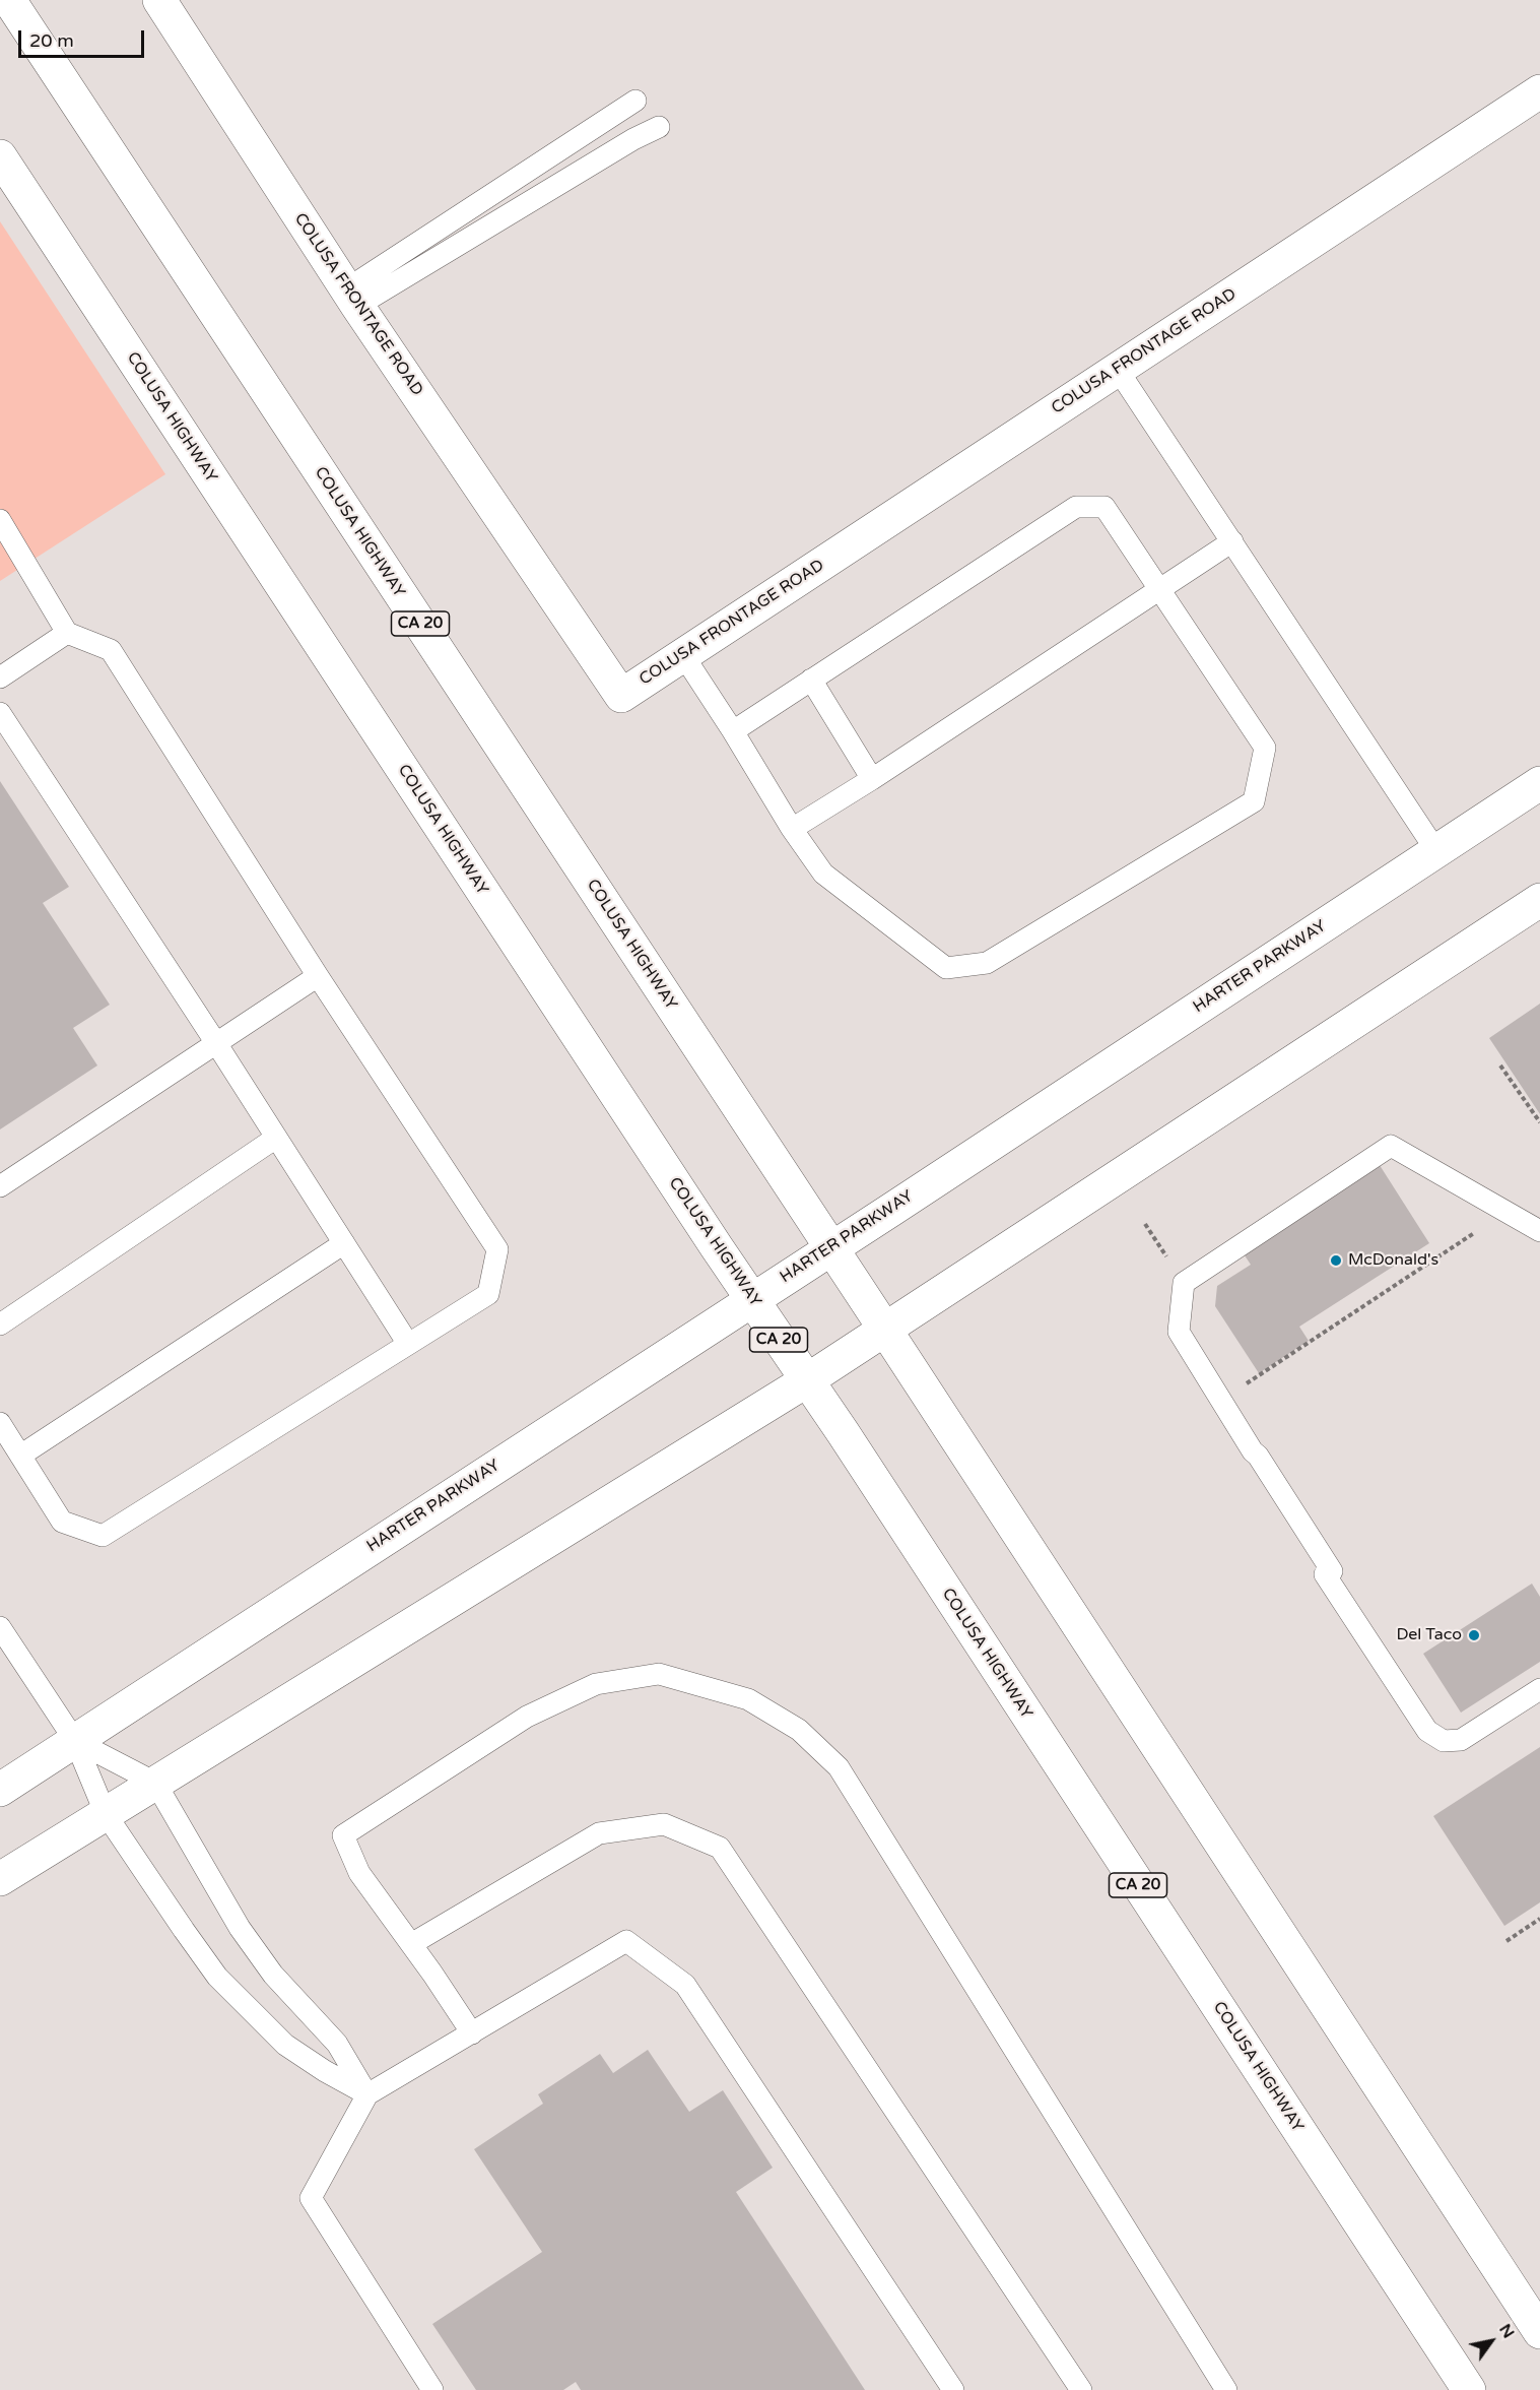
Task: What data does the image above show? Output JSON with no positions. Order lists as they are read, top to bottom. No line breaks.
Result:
{"streets":{"main road":["COLUSA FRONTAGE ROAD","COLUSA HIGHWAY","CA 20","HARTER PARKWAY"]},"crossings":[["COLUSA HIGHWAY","CA 20"],["COLUSA HIGHWAY","HARTER PARKWAY"],["CA 20","HARTER PARKWAY"]],"places":["McDonald's","Del Taco"],"scale_bar":"20 m","north":"top right"}
